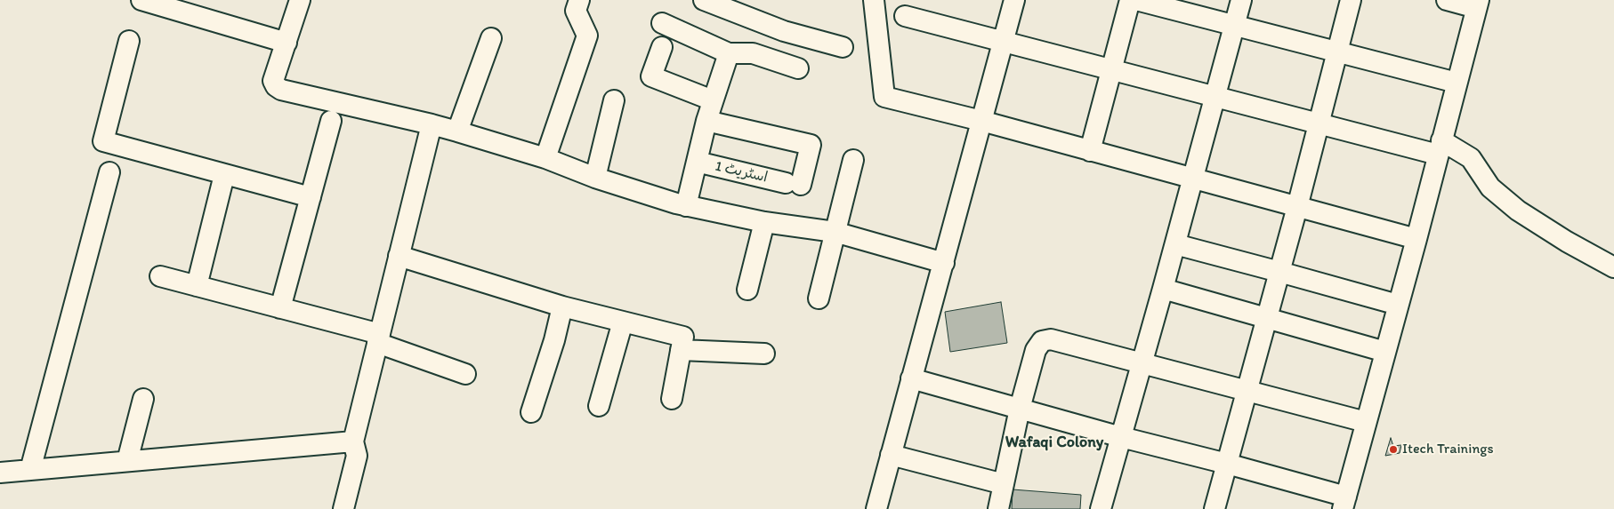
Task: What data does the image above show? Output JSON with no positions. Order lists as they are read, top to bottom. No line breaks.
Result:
{"streets":{"street":["اسٹریٹ 1"]},"districts":["Wafaqi Colony"],"places":["Itech Trainings"]}
